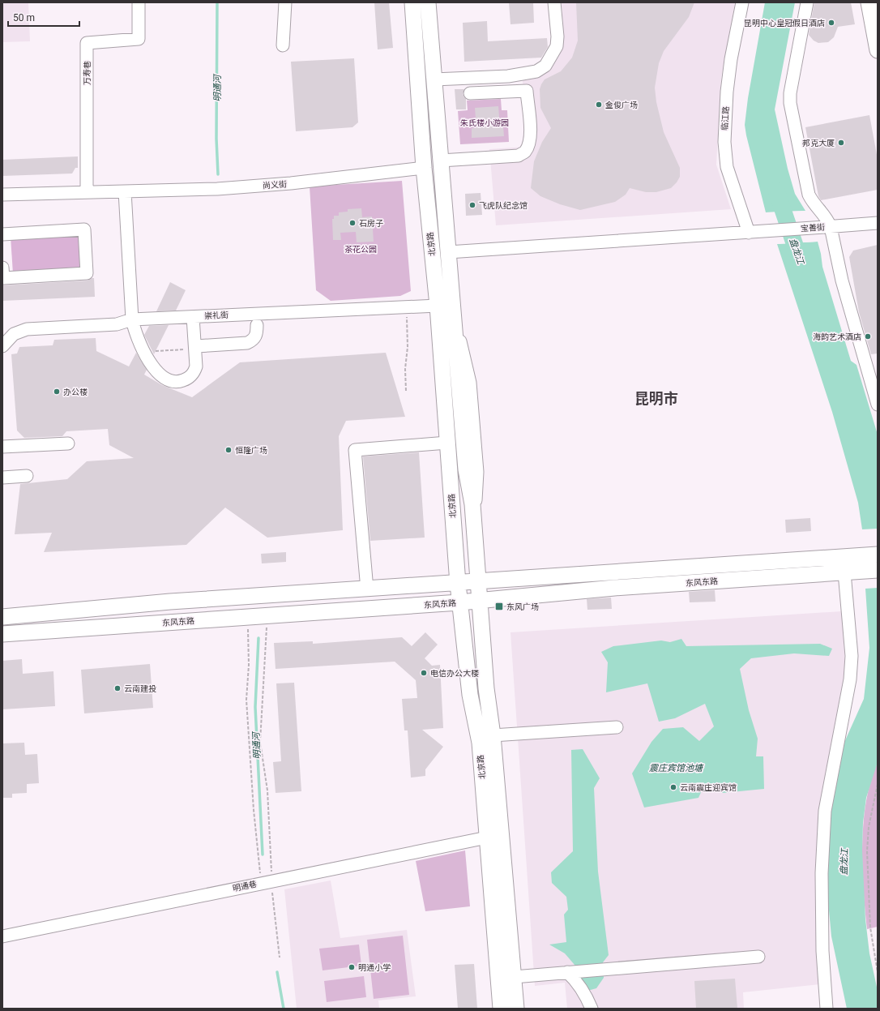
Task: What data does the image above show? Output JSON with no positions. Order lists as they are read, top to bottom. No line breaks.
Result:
{"streets":{"main road":["北京路","东风东路"],"street":["万寿巷","临江路","尚义街","宝善街","崇礼街","明通巷"]},"crossings":[["万寿巷","尚义街"],["临江路","宝善街"],["尚义街","北京路"],["宝善街","北京路"],["北京路","崇礼街"],["北京路","东风东路"],["北京路","明通巷"]],"districts":["昆明市"],"water":["明通河","盘龙江","震庄宾馆池塘"],"parks":["朱氏楼小游园","茶花公园"],"places":{"other":["昆明中心皇冠假日酒店","金俊广场","邦克大厦","飞虎队纪念馆","石房子","海韵艺术酒店","办公楼","恒隆广场","电信办公大楼","云南建投","云南震庄迎宾馆","明通小学"],"transit":["东风广场"]},"scale_bar":"50 m"}
